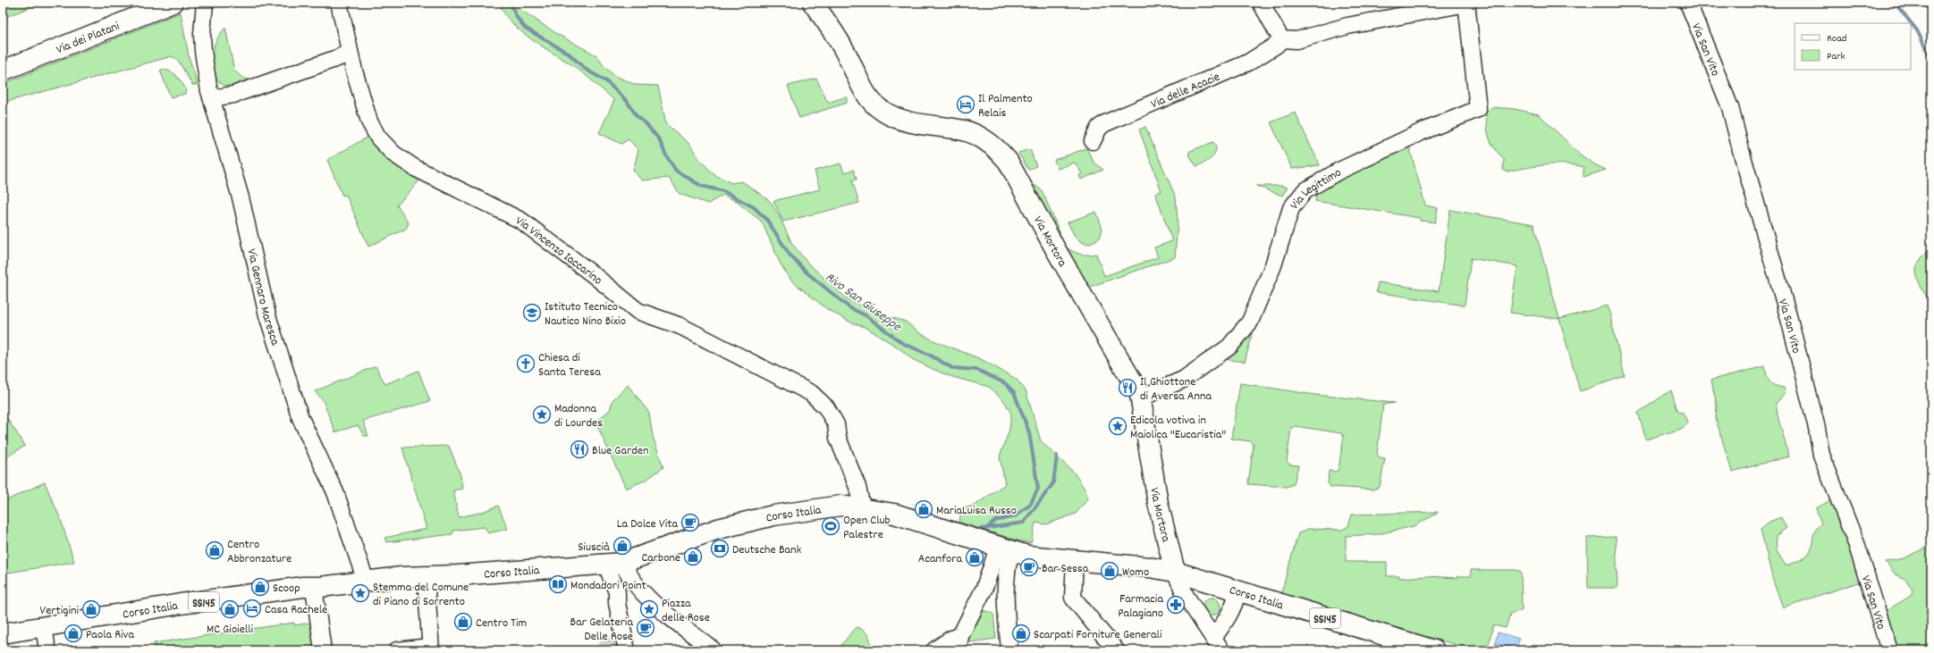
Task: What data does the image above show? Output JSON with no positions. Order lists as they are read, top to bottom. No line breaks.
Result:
{"streets":{"main road":["Via dei Platani","Via Mortora","Corso Italia","SS145"],"street":["Via San Vito","Via delle Acacie","Via Legittimo","Via Vincenzo Iaccarino","Via Gennaro Maresca"]},"crossings":[["Via Legittimo","Via Mortora"],["Via Mortora","Corso Italia"],["Via Vincenzo Iaccarino","Corso Italia"],["Via Gennaro Maresca","Corso Italia"]],"water":["Rivo San Giuseppe"],"places":{"hotel":["Il Palmento Relais","Casa Rachele"],"school or university":["Istituto Tecnico Nautico Nino Bixio"],"church":["Chiesa di Santa Teresa"],"restaurant":["Il Ghiottone di Aversa Anna","Blue Garden"],"place":["Madonna di Lourdes","Edicola votiva in Maiolica \"Eucaristia\"","Stemma del Comune di Piano di Sorrento","Piazza delle Rose"],"shop":["MariaLuisa Russo","Siuscià","Centro Abbronzature","Carbone","Acanfora","Womo","Scoop","Vertigini","MC Gioielli","Centro Tim","Paola Riva","Scarpati Forniture Generali"],"cafe":["La Dolce Vita","Bar Sessa","Bar Gelateria Delle Rose"],"sports":["Open Club Palestre"],"bank":["Deutsche Bank"],"library":["Mondadori Point"],"pharmacy":["Farmacia Palagiano"]},"legend":["Road","Park"]}
